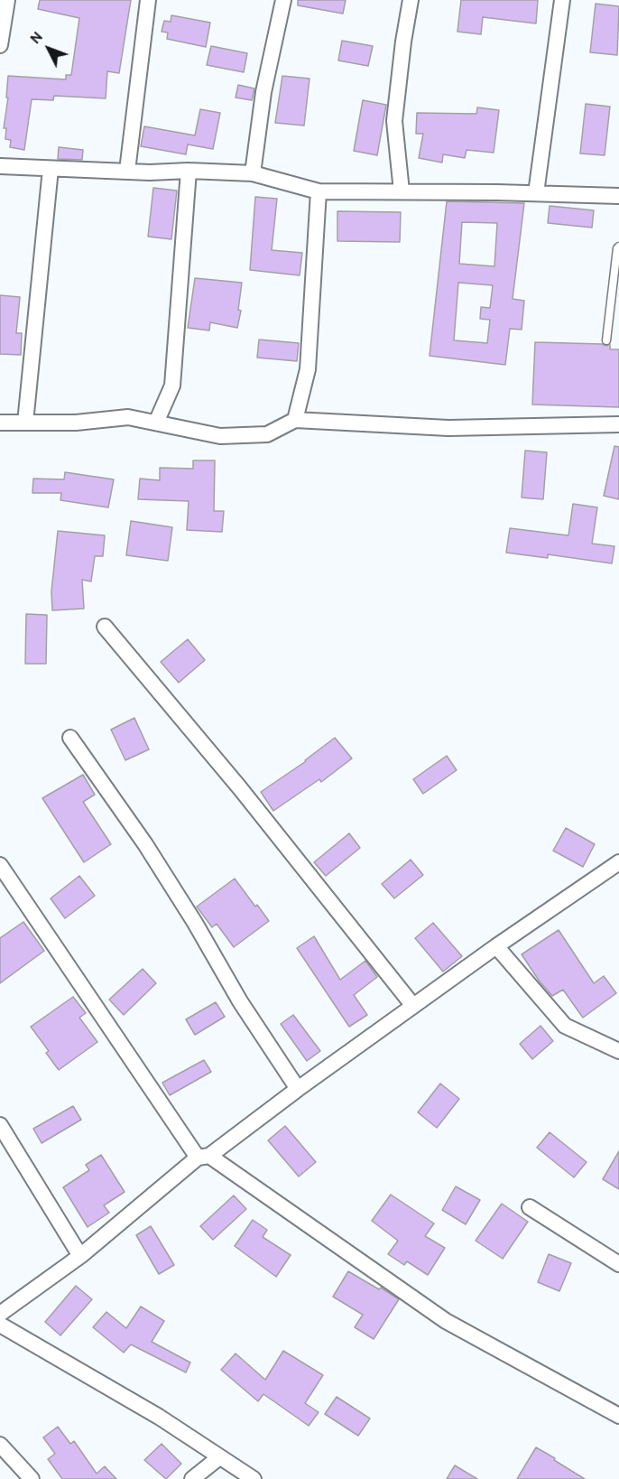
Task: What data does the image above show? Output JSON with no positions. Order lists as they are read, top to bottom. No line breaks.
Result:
{"north":"top left"}
